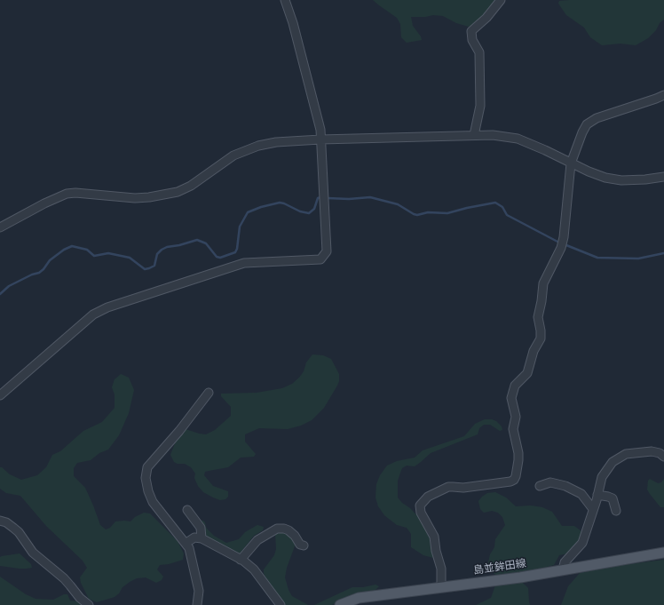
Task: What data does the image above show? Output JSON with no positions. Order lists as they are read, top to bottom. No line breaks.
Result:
{"streets":{"main road":["島並鉾田線"]}}
